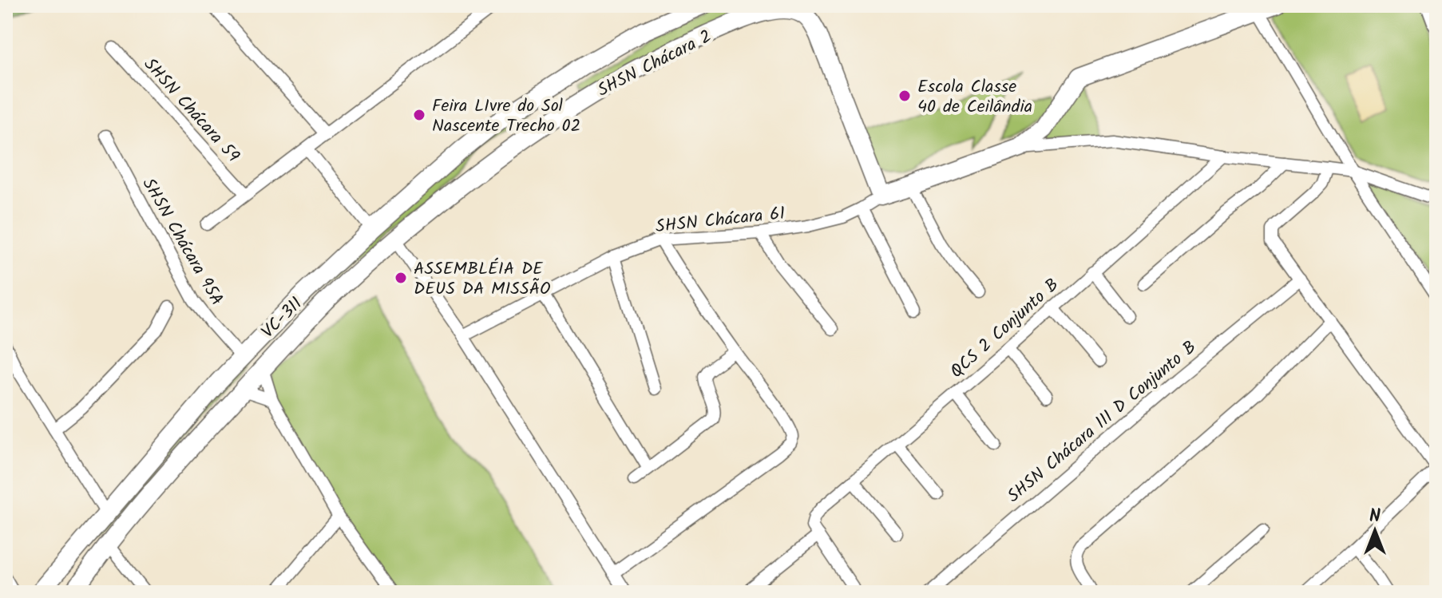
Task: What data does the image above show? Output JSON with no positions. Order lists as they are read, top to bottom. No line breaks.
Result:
{"streets":{"main road":["SHSN Chácara 2","VC-311"],"street":["SHSN Chácara 59","SHSN Chácara 61","SHSN Chácara 95A","QCS 2 Conjunto B","SHSN Chácara 111 D Conjunto B"]},"crossings":[["SHSN Chácara 2","SHSN Chácara 61"],["SHSN Chácara 95A","VC-311"]],"places":["Escola Classe 40 de Ceilândia","Feira LIvre do Sol Nascente Trecho 02","ASSEMBLÉIA DE DEUS DA MISSÃO"],"north":"top"}
